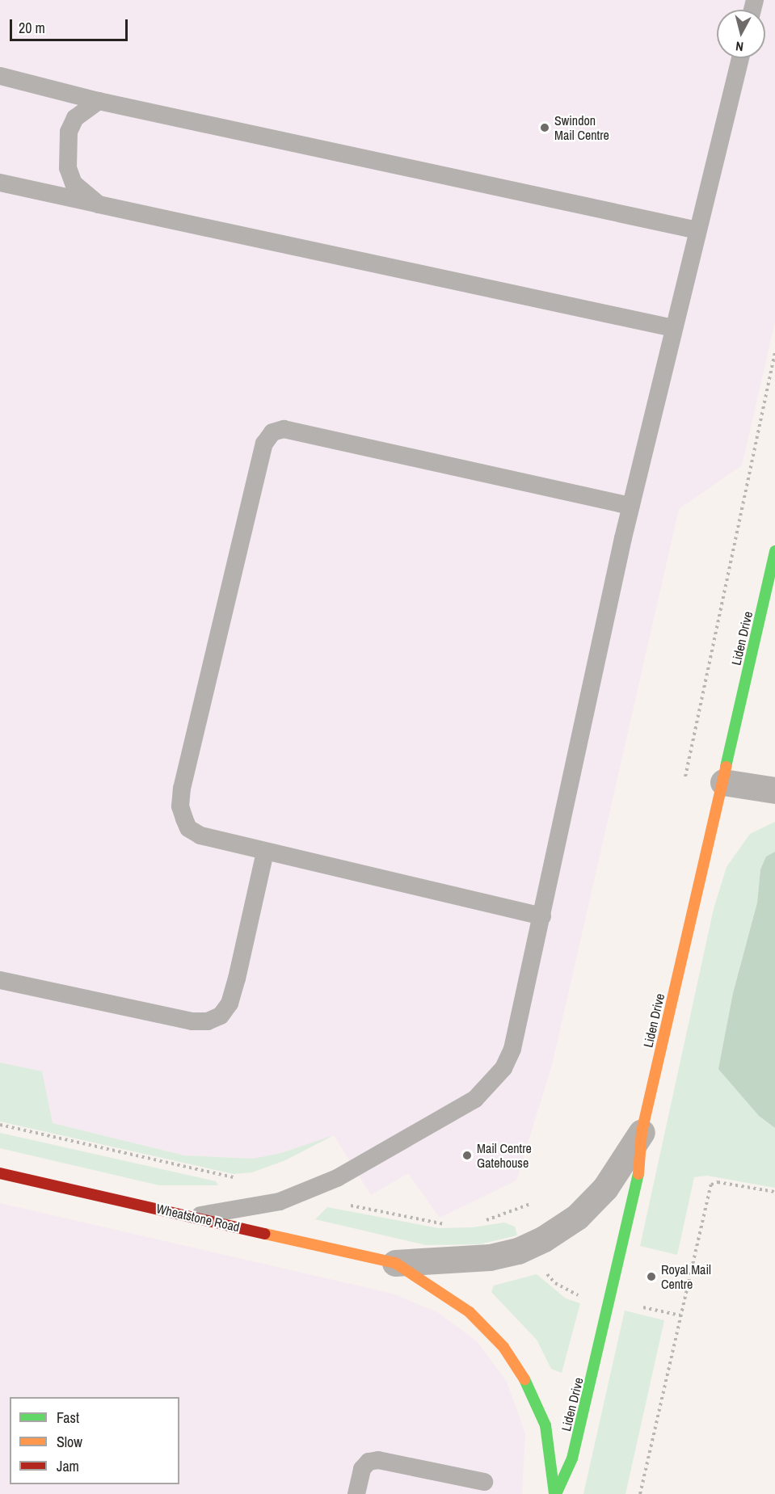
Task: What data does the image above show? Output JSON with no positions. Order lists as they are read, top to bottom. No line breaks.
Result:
{"streets":{"street":["Liden Drive","Wheatstone Road"]},"crossings":[["Liden Drive","Wheatstone Road"]],"places":["Swindon Mail Centre","Mail Centre Gatehouse","Royal Mail Centre"],"legend":["Fast","Slow","Jam"],"scale_bar":"20 m","north":"bottom"}
